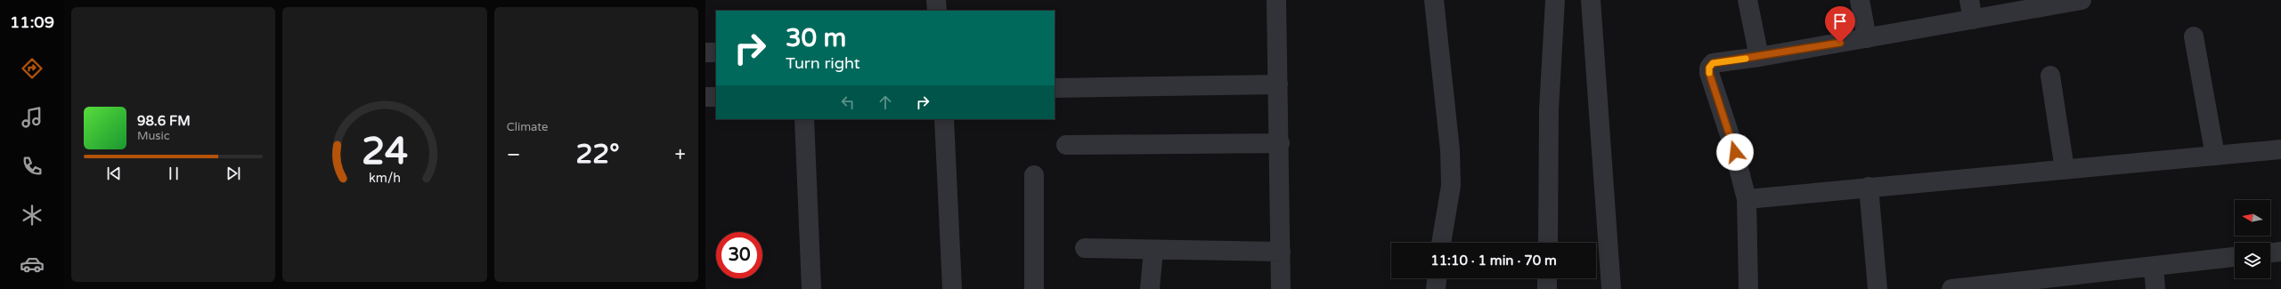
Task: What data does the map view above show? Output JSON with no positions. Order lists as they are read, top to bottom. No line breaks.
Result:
{"north":"left","page":{"tabs":"11:09","tile":"Climate","turn":["30 m","Turn right"],"song":["98.6 FM","Music"],"heat":["−","22°","+"],"limit":"30","trip":"11:10 · 1 min · 70 m","gauge":["24","km/h"]}}
